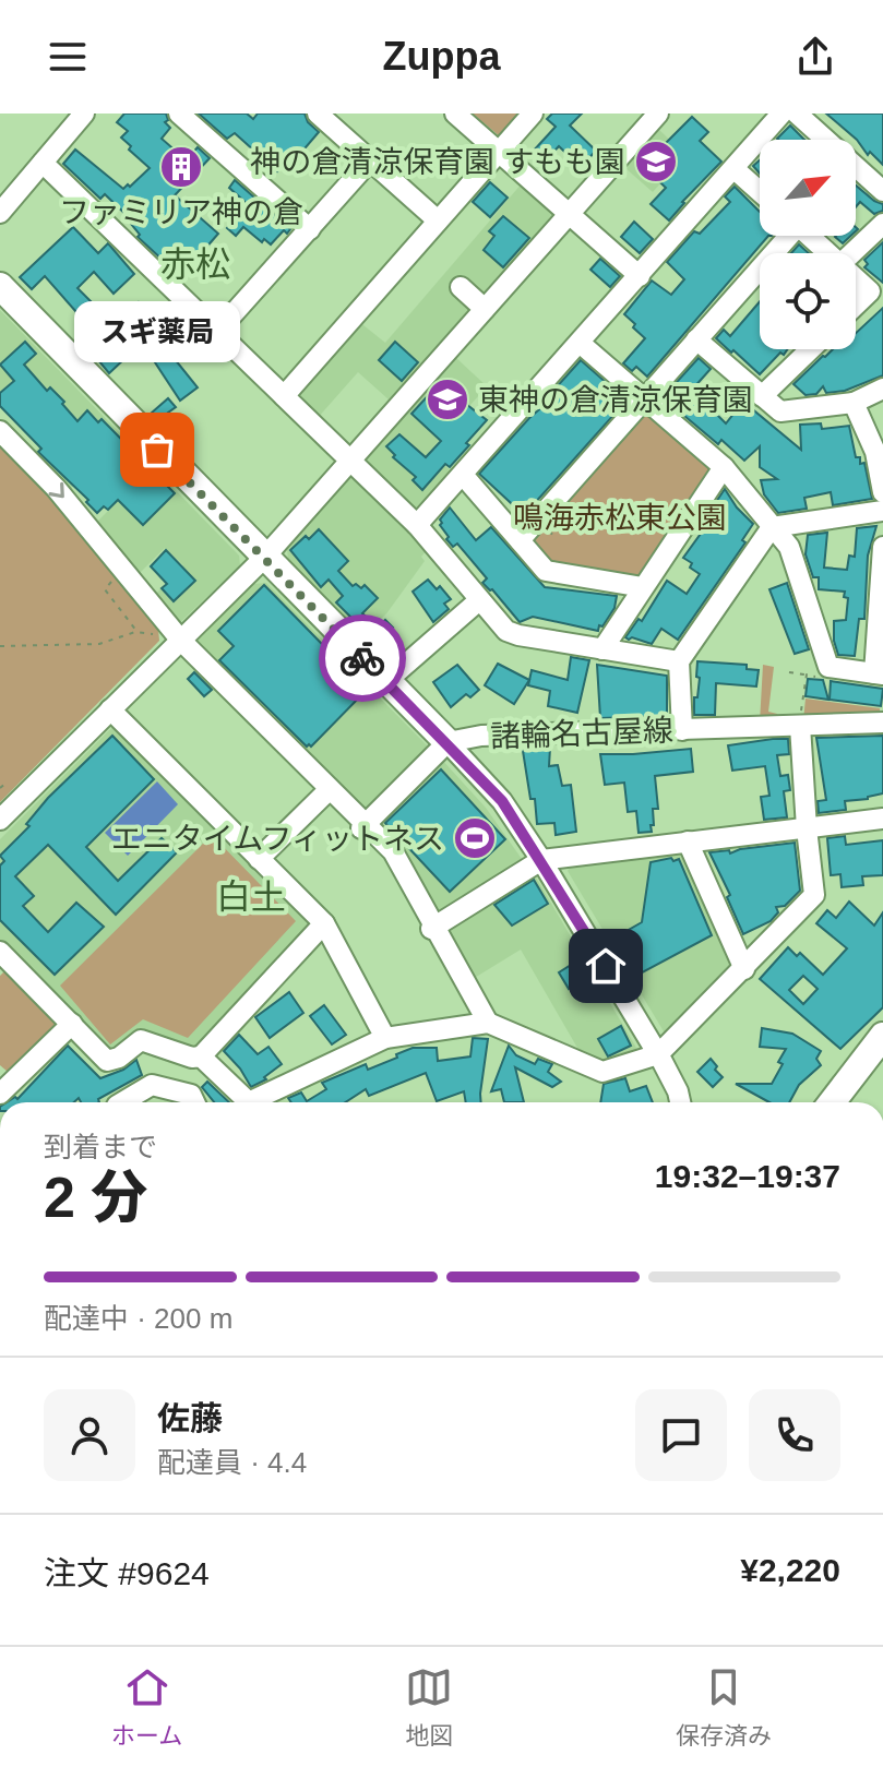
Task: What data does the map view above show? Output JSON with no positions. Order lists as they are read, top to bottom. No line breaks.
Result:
{"streets":{"main road":["諸輪名古屋線"]},"districts":["赤松","白土"],"parks":["鳴海赤松東公園"],"places":{"school or university":["神の倉清涼保育園 すもも園","東神の倉清涼保育園"],"building":["ファミリア神の倉"],"other":["スギ薬局"],"sports":["エニタイムフィットネス"]},"north":"top right","page":{"header":"Zuppa","bubble":"スギ薬局","heading":["2 分","到着まで","19:32–19:37"],"panel":["佐藤","配達員 · 4.4","注文 #9624","¥2,220"],"bar":"配達中 · 200 m","tabs":["ホーム","地図","保存済み"]}}
